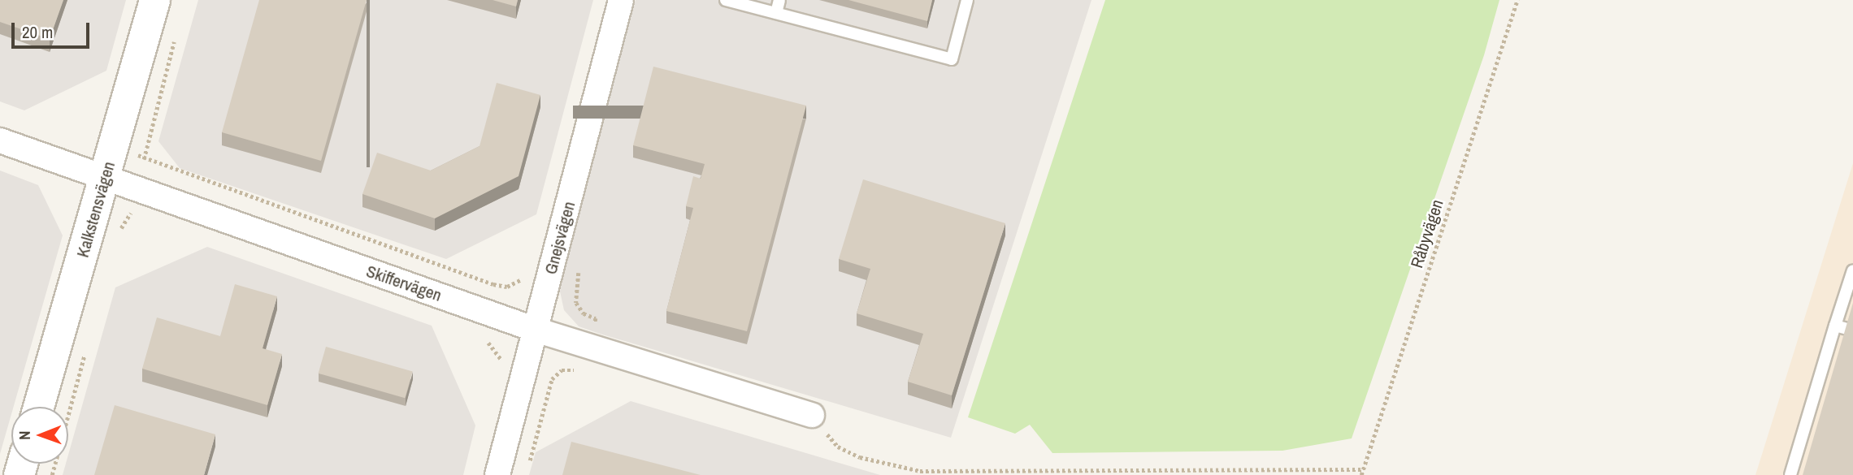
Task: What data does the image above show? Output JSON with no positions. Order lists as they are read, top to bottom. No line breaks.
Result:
{"streets":{"street":["Kalkstensvägen","Gnejsvägen","Skiffervägen"],"path":["Råbyvägen"]},"crossings":[["Kalkstensvägen","Skiffervägen"],["Gnejsvägen","Skiffervägen"]],"scale_bar":"20 m","north":"left"}
